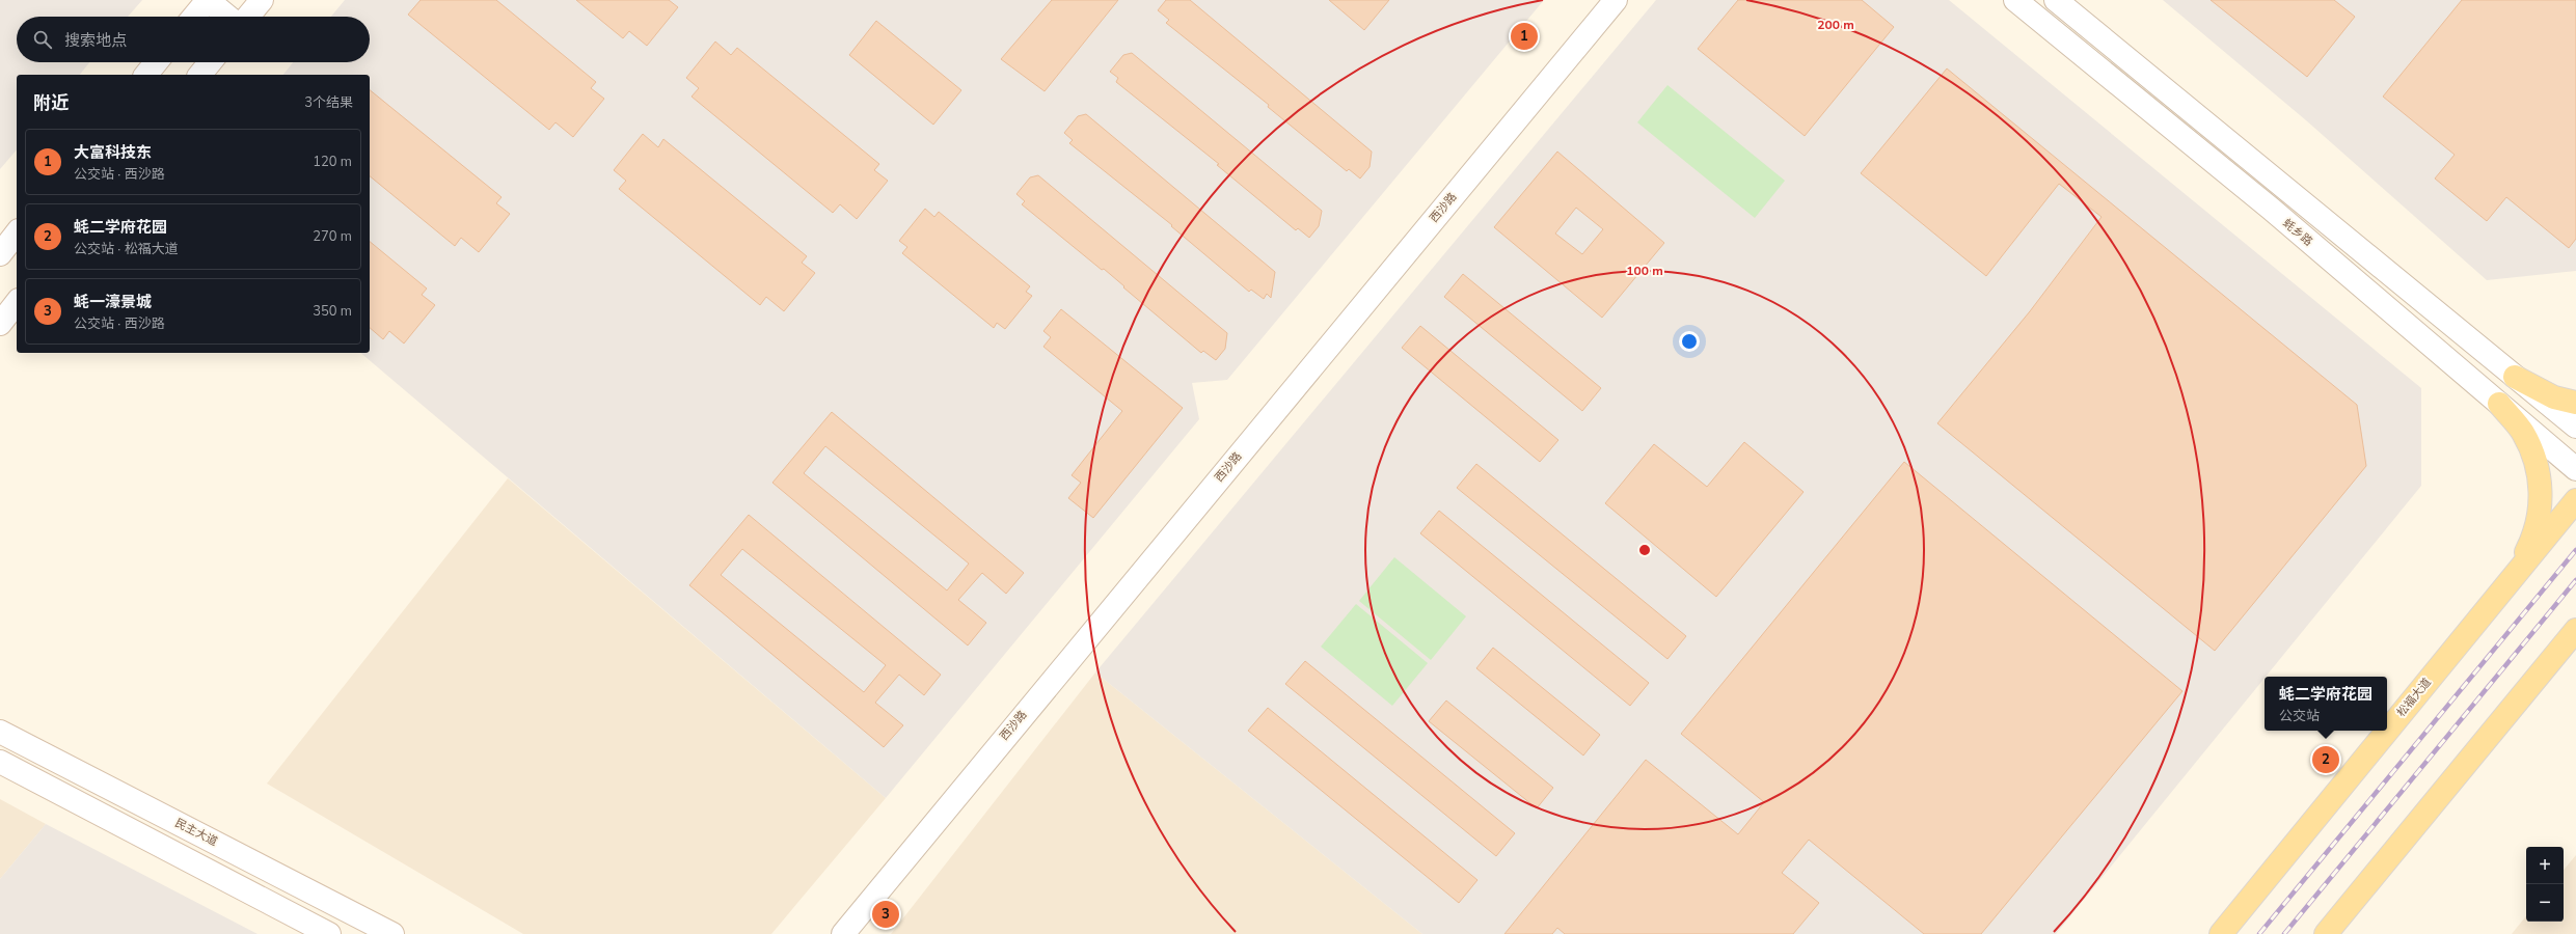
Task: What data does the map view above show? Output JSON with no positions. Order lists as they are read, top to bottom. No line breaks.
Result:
{"streets":{"main road":["松福大道"],"street":["西沙路","蚝乡路","民主大道"]},"page":{"search":"搜索地点","pins":["1","2","3"],"heading":["附近","3个结果"],"list":[{"mark":"1","name":"大富科技东","note":"公交站 · 西沙路","value":"120 m"},{"mark":"2","name":"蚝二学府花园","note":"公交站 · 松福大道","value":"270 m"},{"mark":"3","name":"蚝一濠景城","note":"公交站 · 西沙路","value":"350 m"}],"popup":["蚝二学府花园","公交站"],"map_buttons":["+","−"]},"rings":["200 m","100 m"]}
